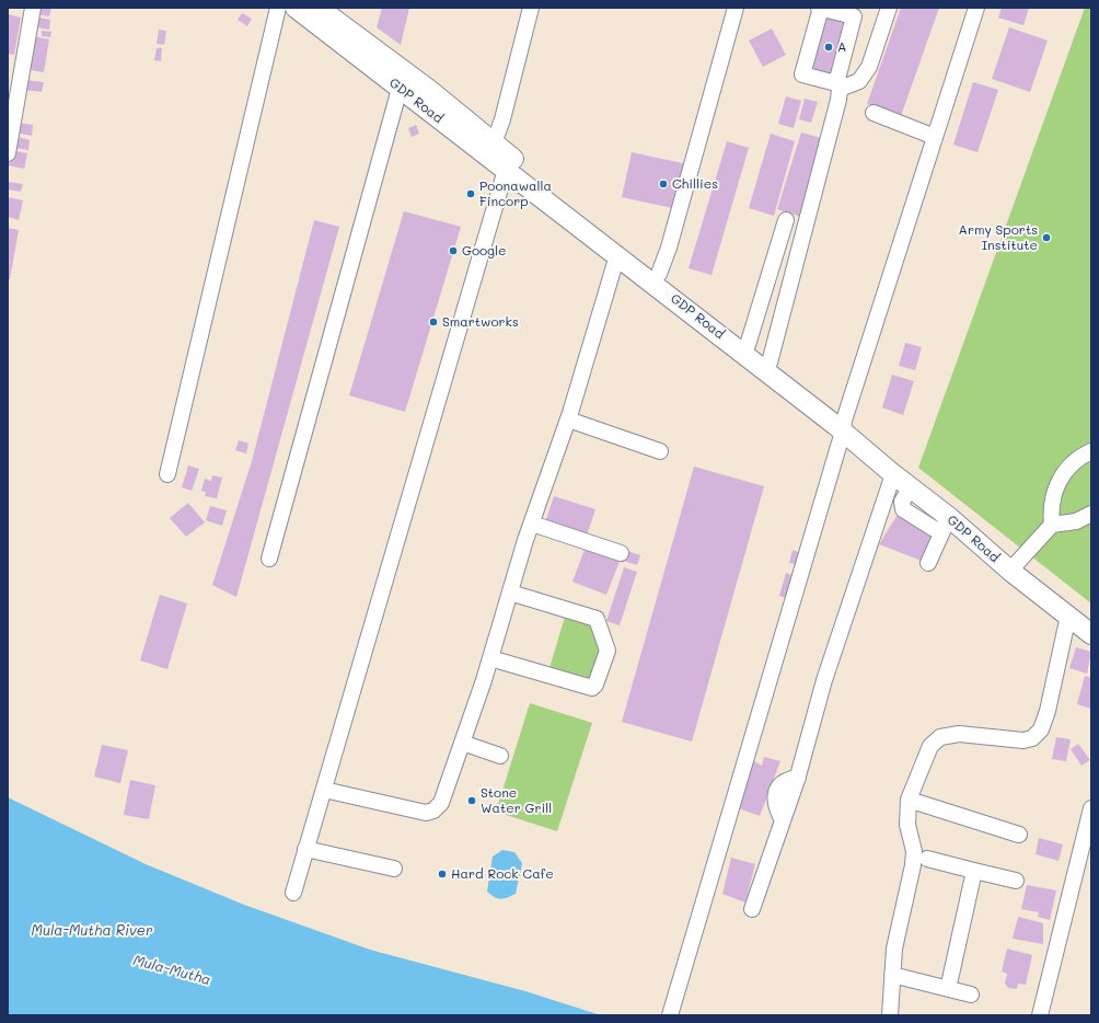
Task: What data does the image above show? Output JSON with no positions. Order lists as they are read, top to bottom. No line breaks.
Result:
{"streets":{"main road":["GDP Road"]},"water":["Mula-Mutha River","Mula-Mutha"],"places":["A","Chillies","Poonawalla Fincorp","Army Sports Institute","Google","Smartworks","Stone Water Grill","Hard Rock Cafe"]}
